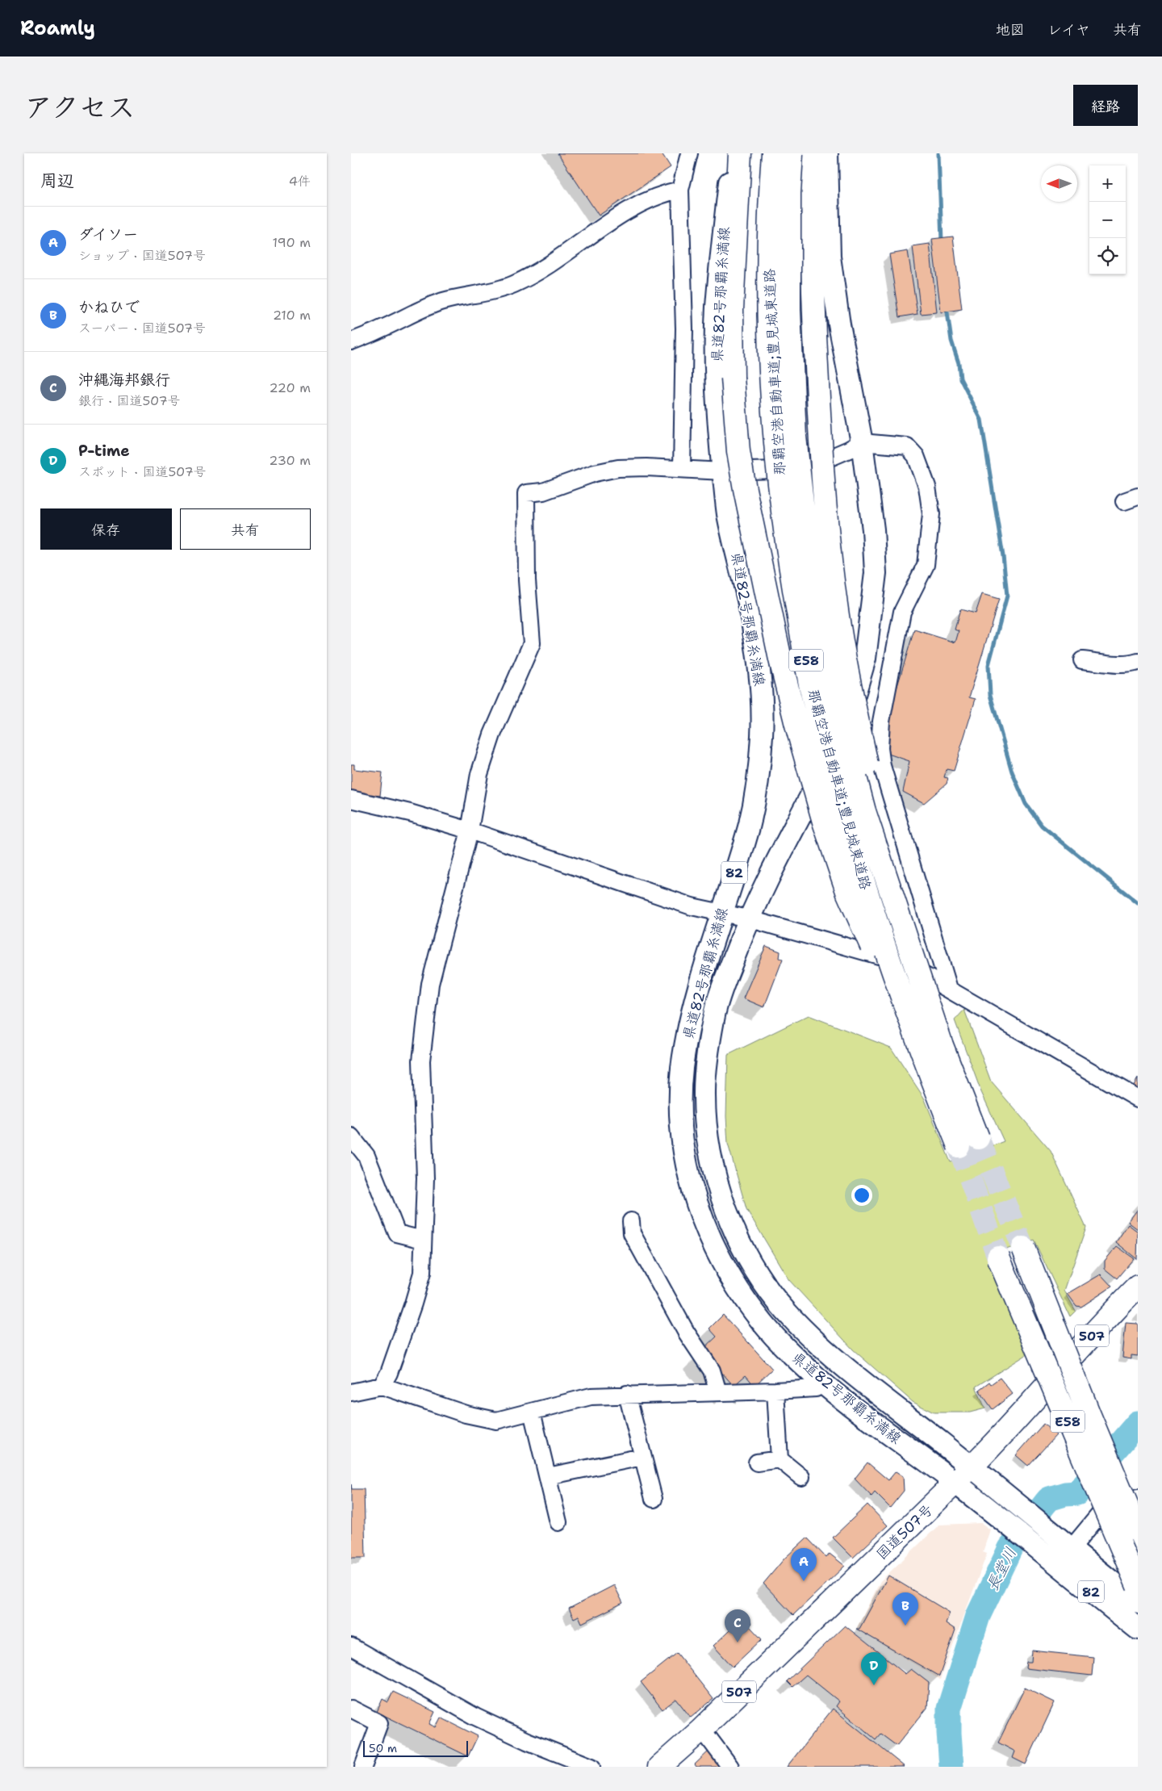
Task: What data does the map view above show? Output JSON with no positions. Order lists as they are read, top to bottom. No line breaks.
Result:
{"streets":{"highway":["那覇空港自動車道;豊見城東道路","E58","507","国道507号"],"main road":["県道82号那覇糸満線","82"]},"crossings":[["県道82号那覇糸満線","国道507号"]],"water":["長堂川"],"scale_bar":"50 m","north":"left","page":{"header":"Roamly","nav":["地図","レイヤ","共有"],"title":"アクセス","buttons":["経路",["保存","共有"]],"heading":["周辺","4件"],"map_buttons":["+","−"],"list":[{"mark":"A","name":"ダイソー","note":"ショップ · 国道507号","value":"190 m"},{"mark":"B","name":"かねひで","note":"スーパー · 国道507号","value":"210 m"},{"mark":"C","name":"沖縄海邦銀行","note":"銀行 · 国道507号","value":"220 m"},{"mark":"D","name":"P-time","note":"スポット · 国道507号","value":"230 m"}],"pins":["A","B","C","D"],"scale":"50 m"}}
